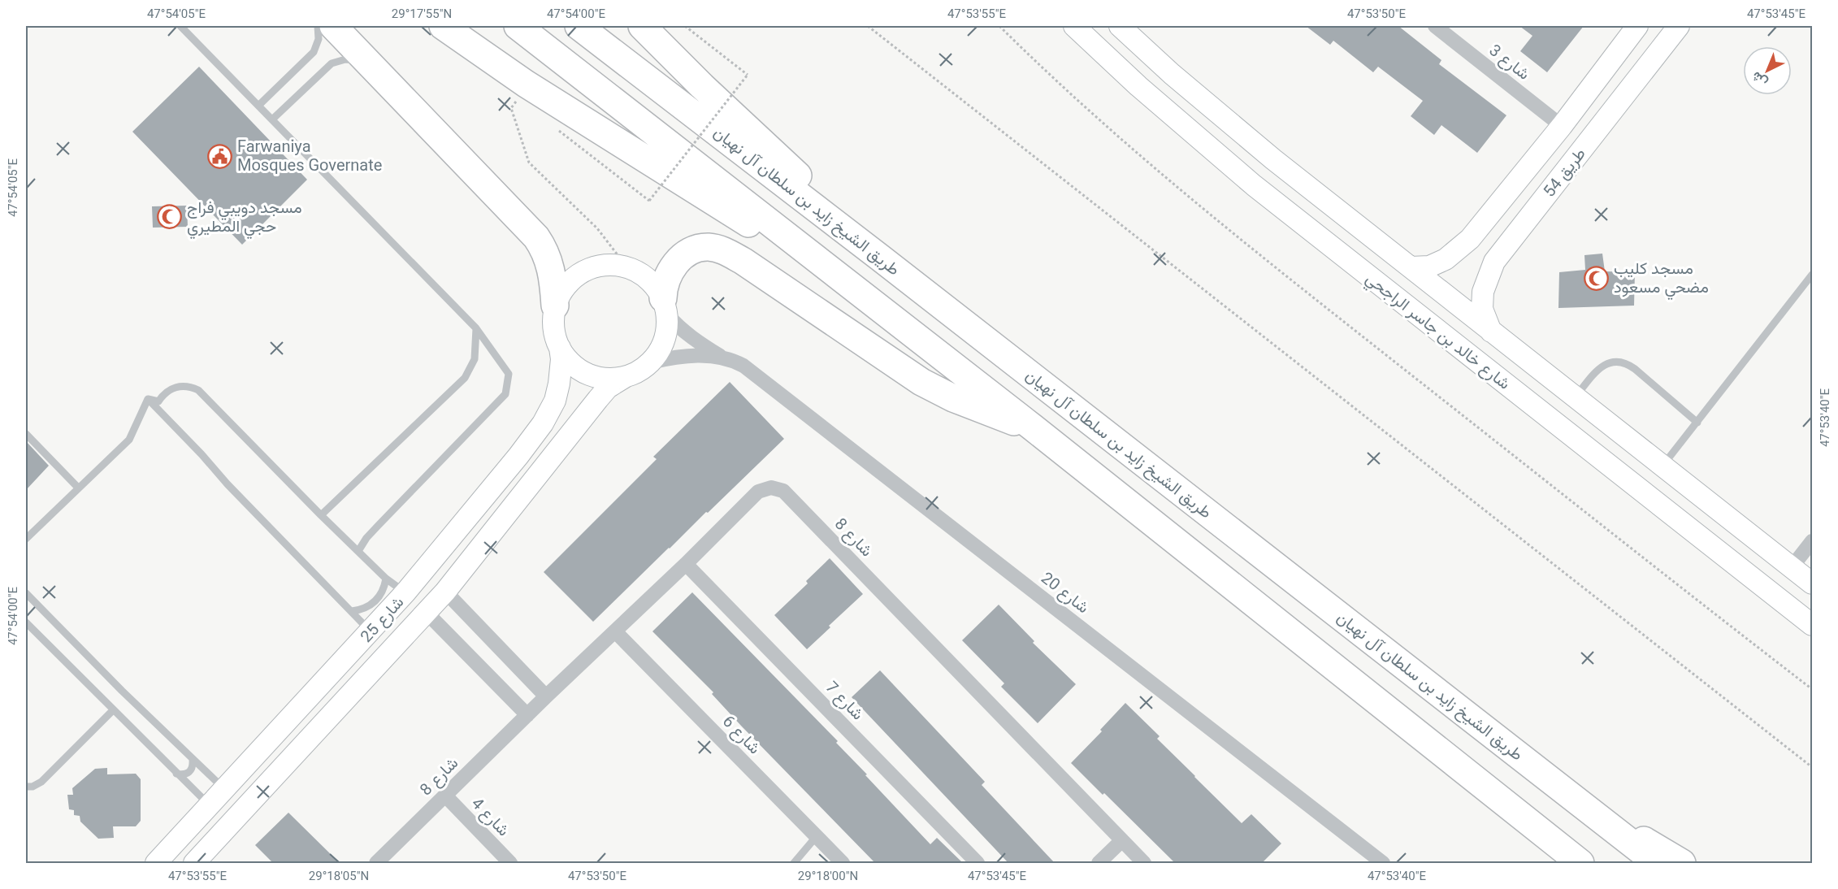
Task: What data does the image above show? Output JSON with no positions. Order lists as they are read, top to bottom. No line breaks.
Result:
{"streets":{"highway":["طريق الشيخ زايد بن سلطان آل نهيان"],"street":["شارع 3","طريق 54","شارع خالد بن جاسر الراجحي","شارع 8","شارع 20","شارع 25","شارع 7","شارع 6","شارع 4"]},"crossings":[["شارع 3","طريق 54"],["طريق 54","شارع خالد بن جاسر الراجحي"],["شارع 8","شارع 7"],["شارع 8","شارع 6"],["شارع 8","شارع 4"],["شارع 20","شارع 25"]],"places":{"public building":["Farwaniya Mosques Governate"],"mosque":["مسجد دويبي فراج حجي المطيري","مسجد كليب مضحي مسعود"]},"north":"bottom left","coordinates":["47°54'05\"E","29°17'55\"N","47°54'00\"E","47°53'55\"E","47°53'50\"E","47°53'45\"E","47°53'40\"E","29°18'05\"N","29°18'00\"N"]}
